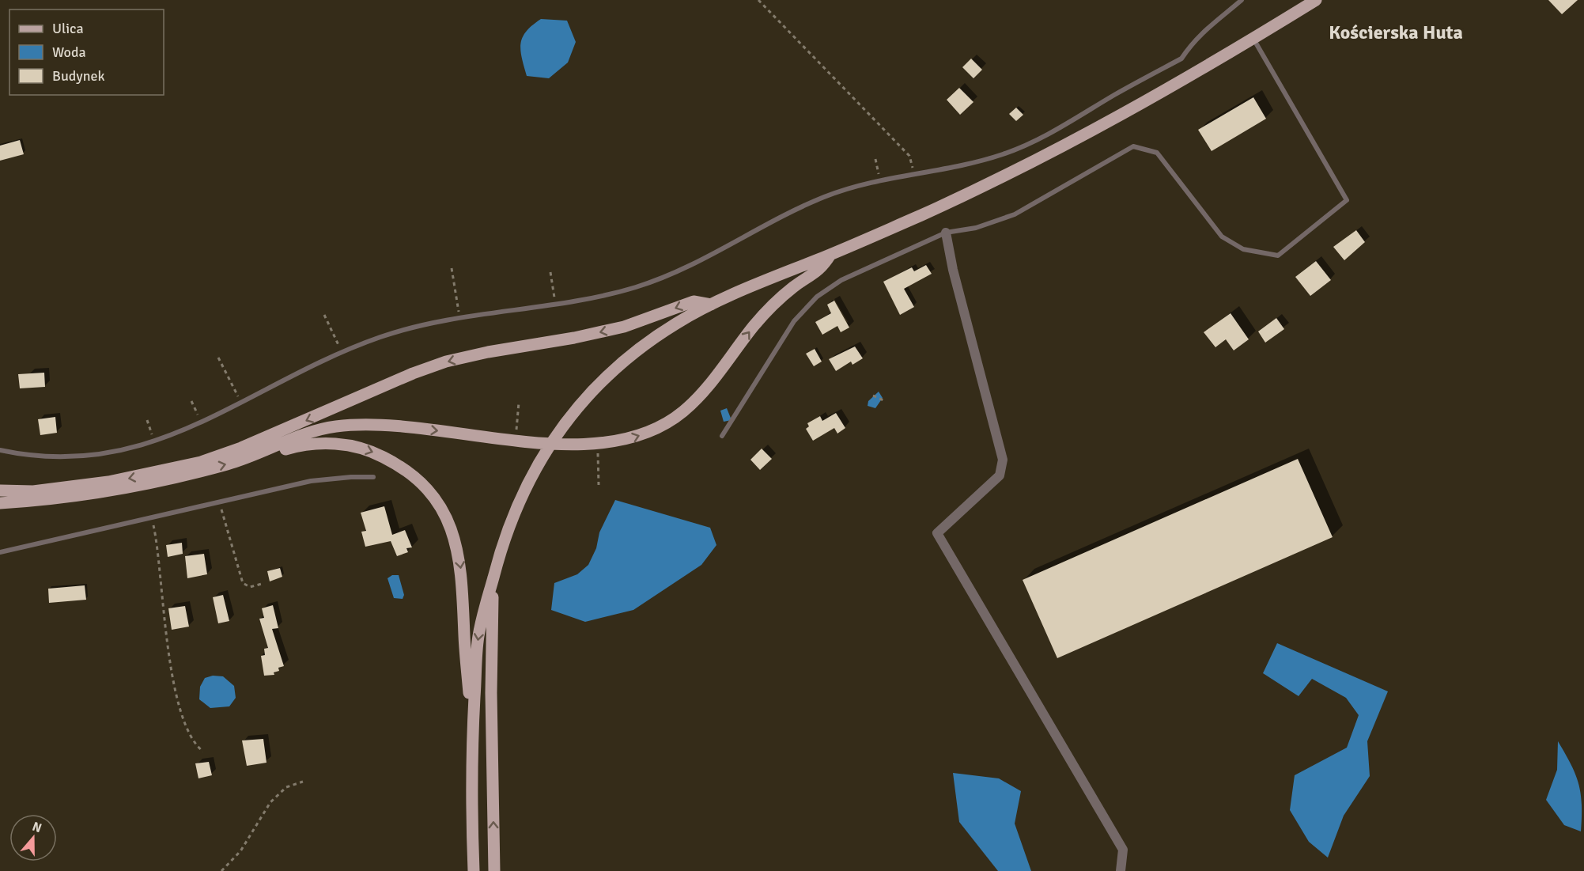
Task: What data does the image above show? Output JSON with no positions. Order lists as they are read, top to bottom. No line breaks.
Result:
{"districts":["Kościerska Huta"],"legend":["Ulica","Woda","Budynek"],"north":"top"}
